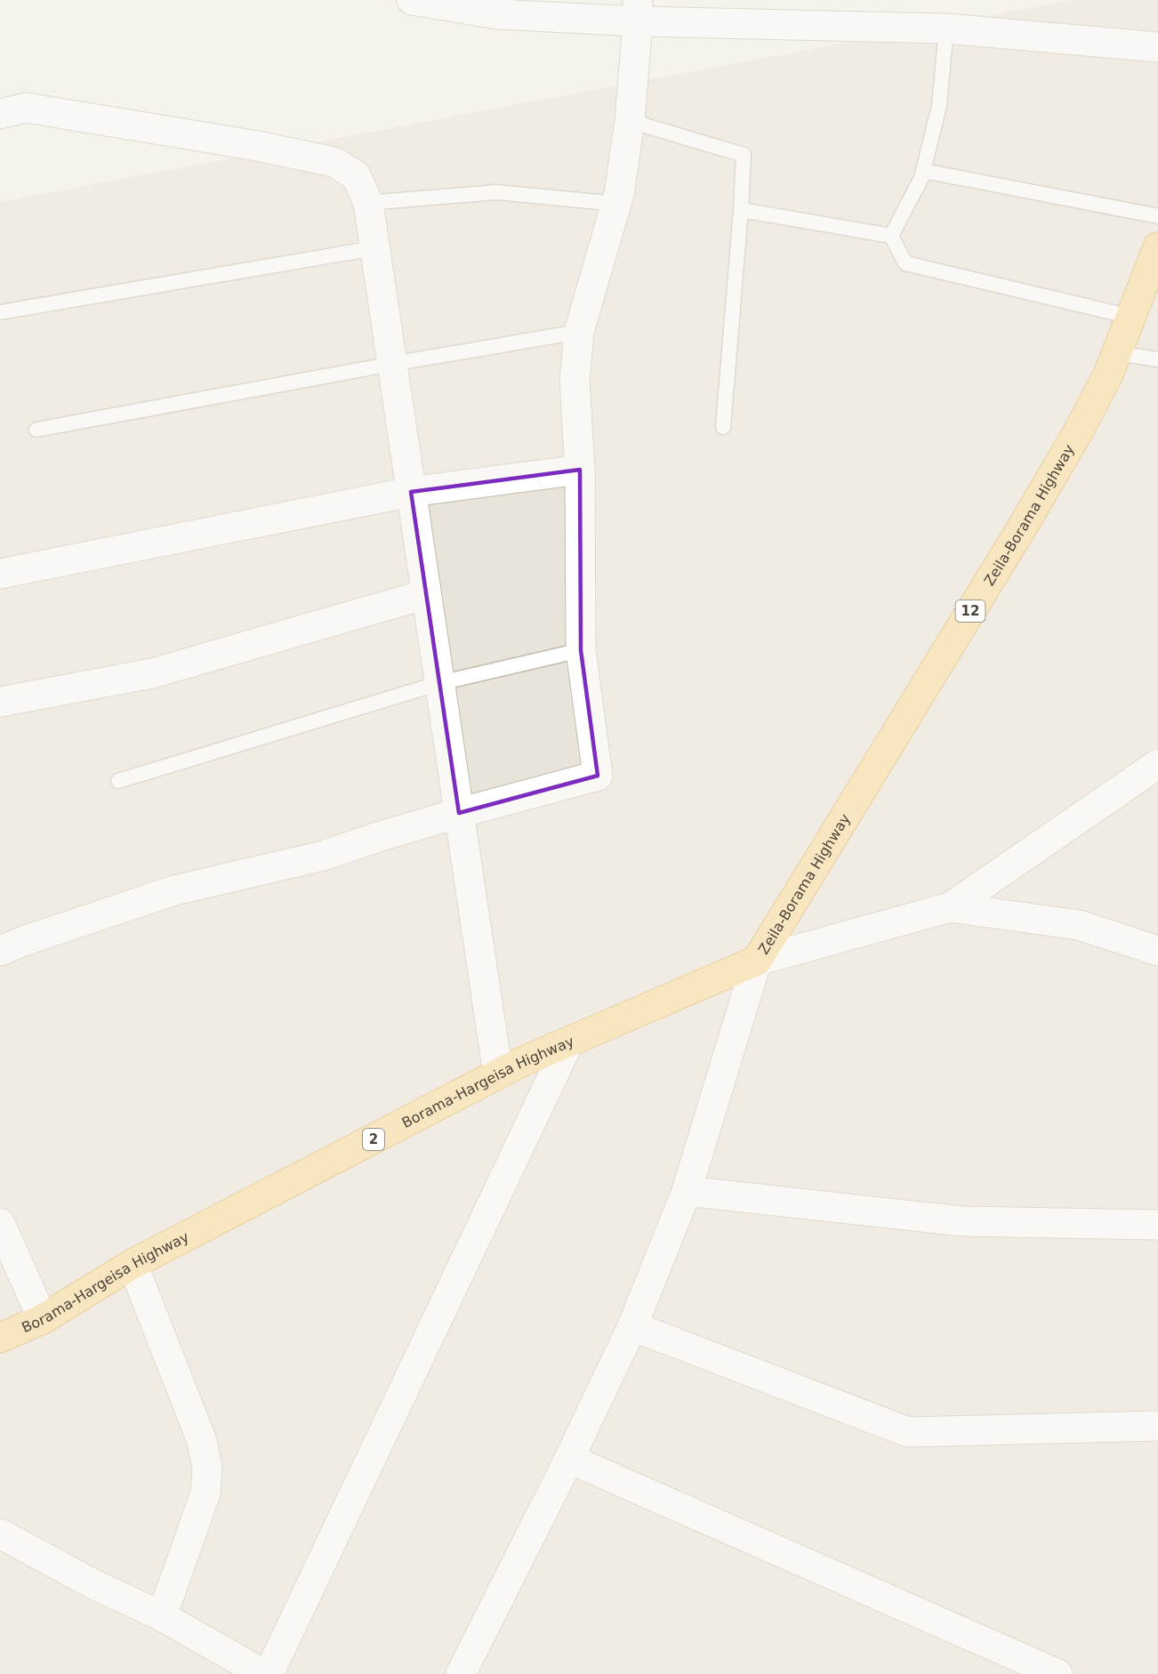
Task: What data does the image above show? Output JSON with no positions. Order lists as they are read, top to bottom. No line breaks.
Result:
{"streets":{"highway":["Zeila-Borama Highway","12","Borama-Hargeisa Highway","2"]},"crossings":[["Zeila-Borama Highway","Borama-Hargeisa Highway"]]}
